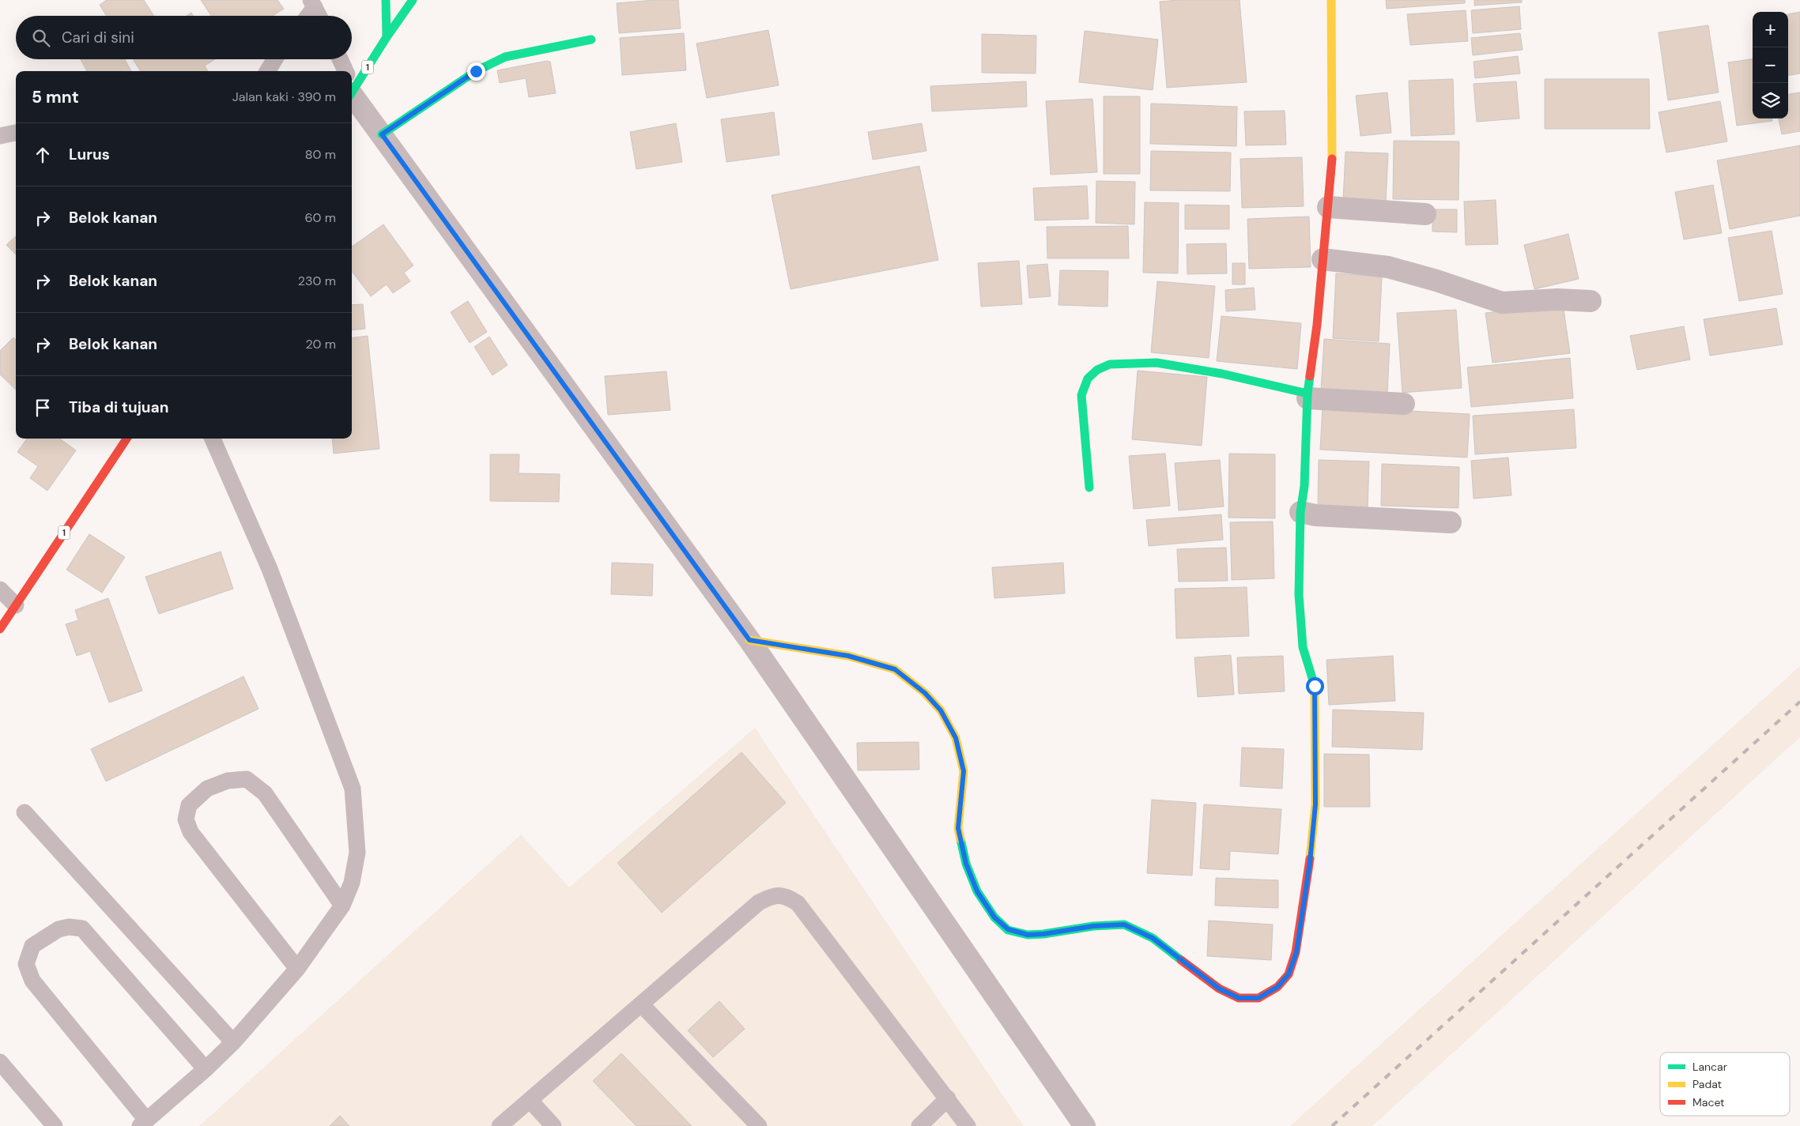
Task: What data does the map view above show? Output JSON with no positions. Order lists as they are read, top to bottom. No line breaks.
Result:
{"streets":{"main road":["1"]},"legend":["Lancar","Padat","Macet"],"page":{"map_buttons":["+","−"],"search":"Cari di sini","heading":["5 mnt","Jalan kaki · 390 m"],"list":[["Lurus","80 m"],["Belok kanan","60 m"],["Belok kanan","230 m"],["Belok kanan","20 m"],"Tiba di tujuan"]}}
